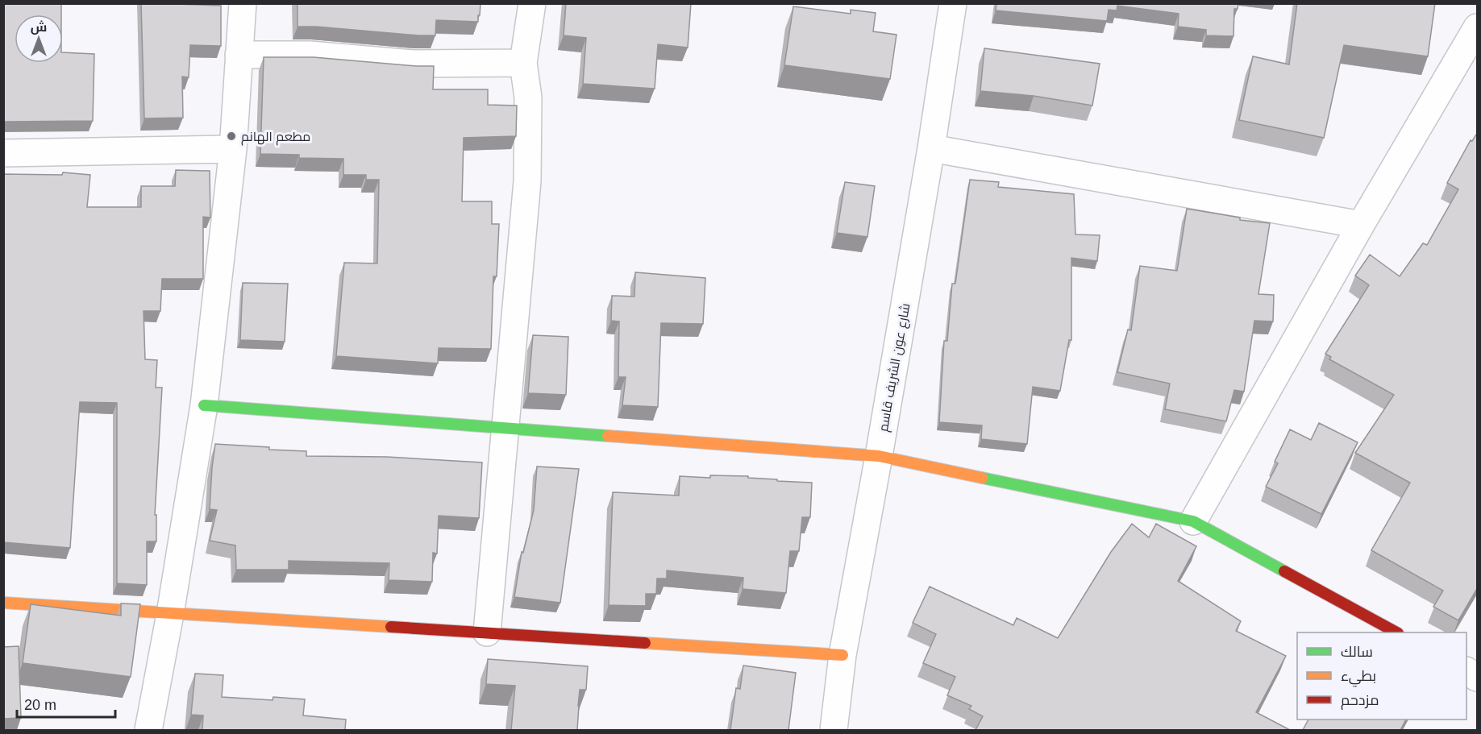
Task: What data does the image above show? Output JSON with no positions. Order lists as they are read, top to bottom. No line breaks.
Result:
{"streets":{"street":["شارع عون الشريف قاسم"]},"places":["مطعم الهانم"],"legend":["سالك","بطيء","مزدحم"],"scale_bar":"20 m","north":"top"}
